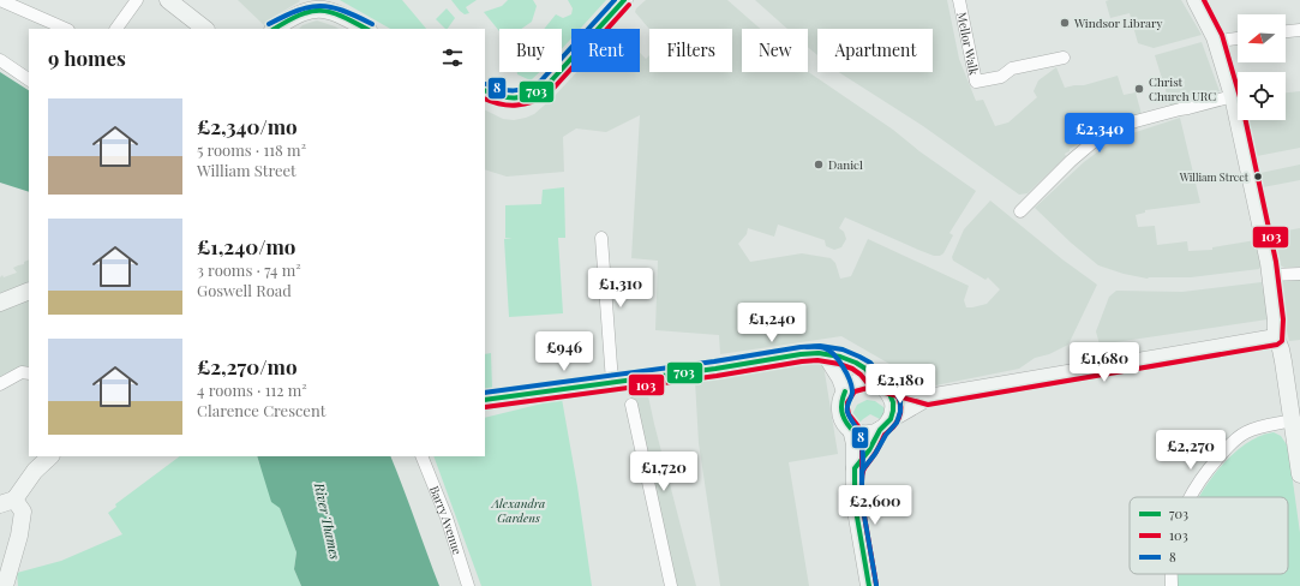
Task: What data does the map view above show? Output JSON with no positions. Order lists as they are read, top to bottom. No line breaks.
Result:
{"streets":{"street":["Mellor Walk","Barry Avenue"]},"water":["River Thames"],"parks":["Alexandra Gardens"],"places":["Windsor Library","Christ Church URC","Daniel","William Street"],"lines":["transit line 703","transit line 103","transit line 8"],"legend":["703","103","8"],"north":"left","page":{"chip":["Buy","Rent","Filters","New","Apartment"],"heading":"9 homes","list":[{"name":"£2,340/mo","note":"5 rooms · 118 m² · William Street"},{"name":"£1,240/mo","note":"3 rooms · 74 m² · Goswell Road"},{"name":"£2,270/mo","note":"4 rooms · 112 m² · Clarence Crescent"}],"price":["£2,340","£1,310","£1,240","£946","£1,680","£2,180","£2,270","£1,720","£2,600"]}}
